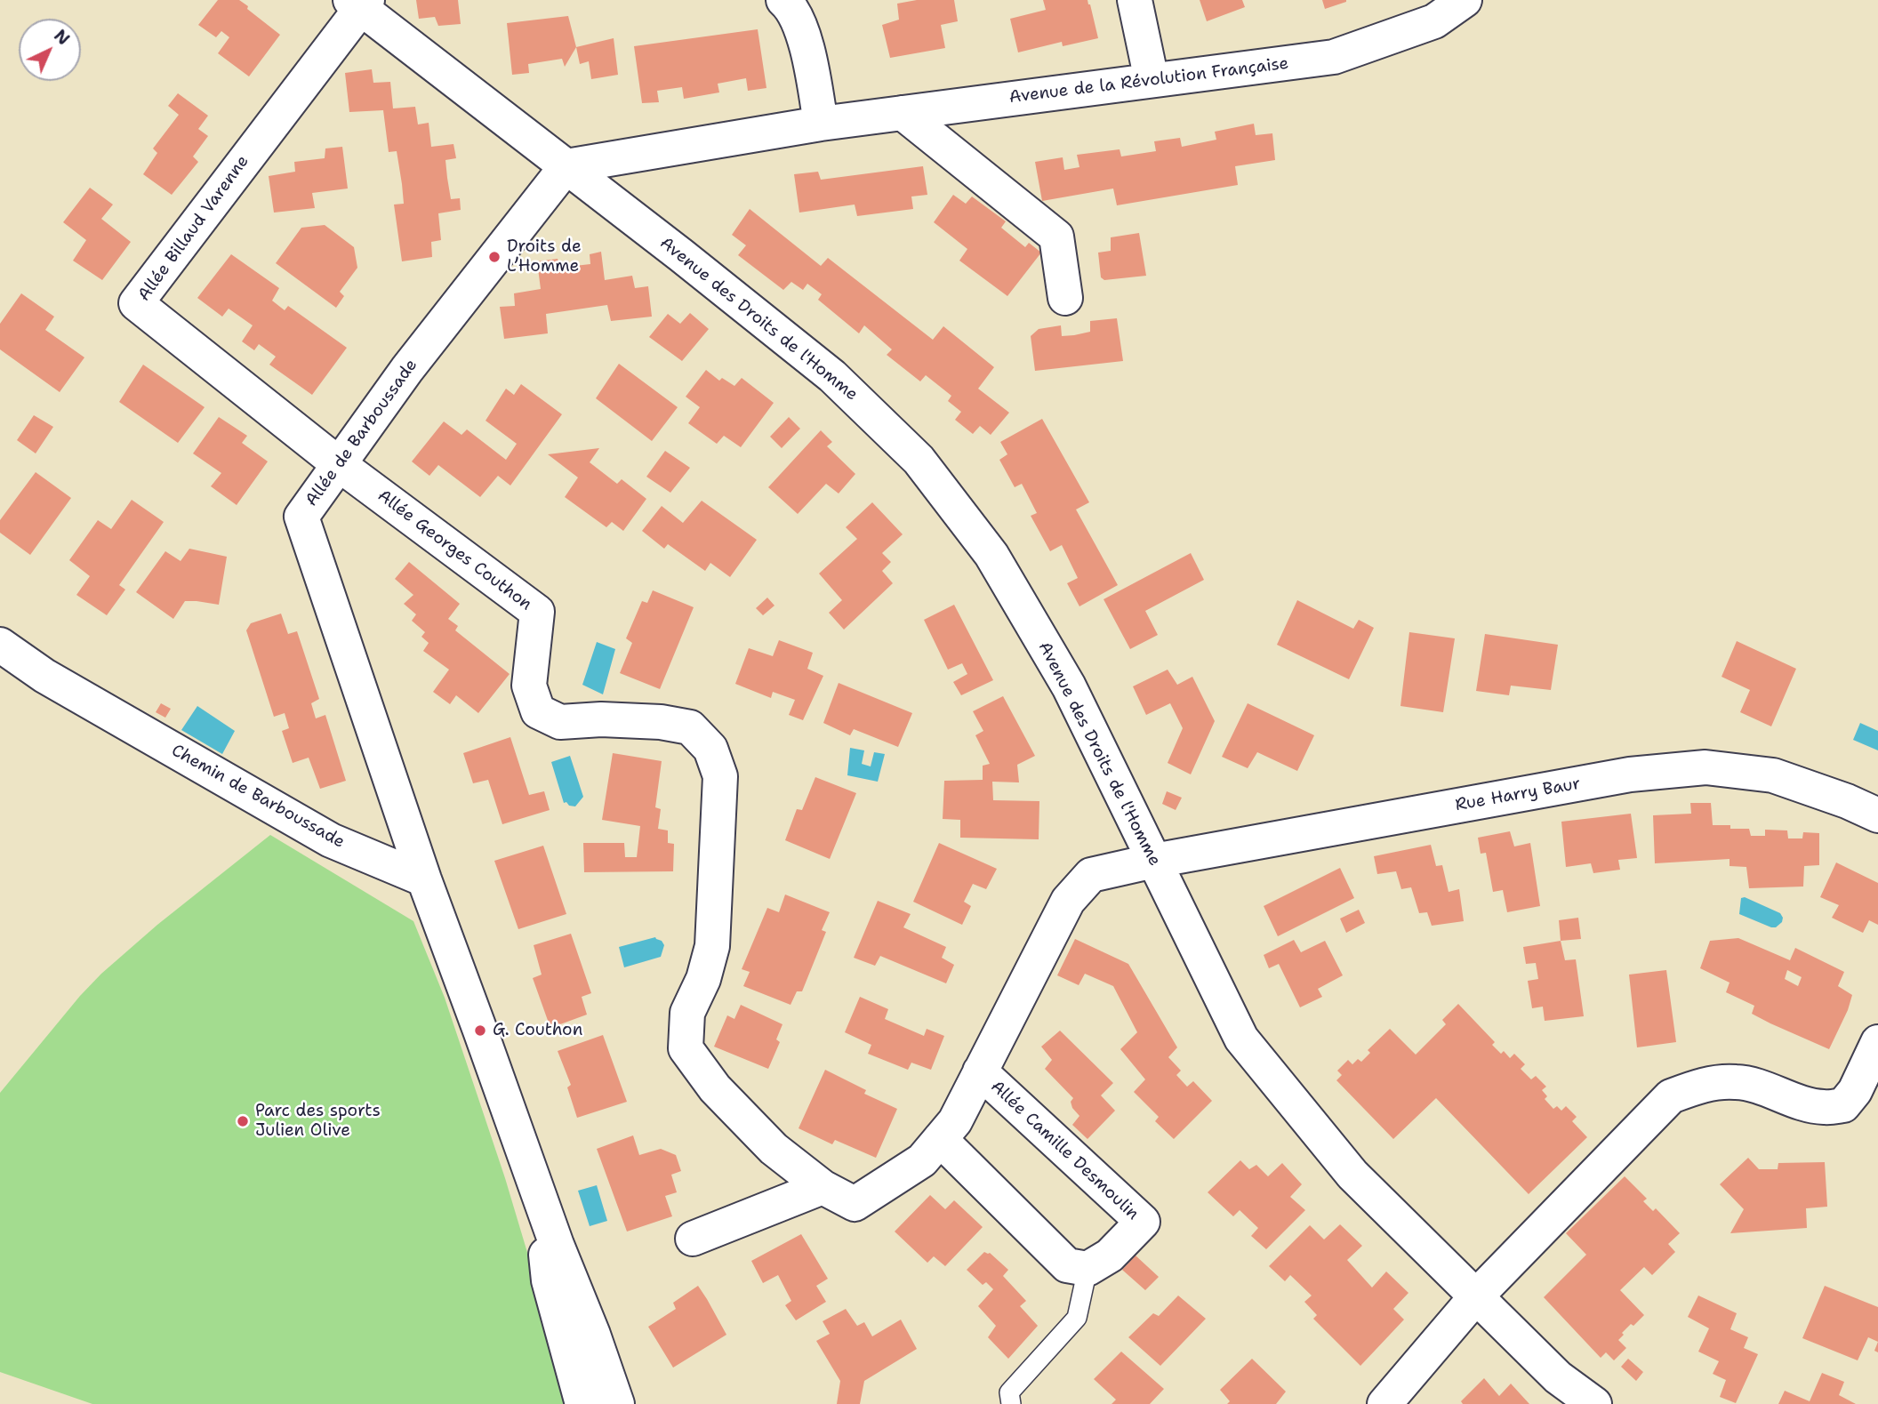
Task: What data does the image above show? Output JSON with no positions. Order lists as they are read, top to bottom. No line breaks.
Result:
{"streets":{"street":["Avenue de la Révolution Française","Allée Billaud Varenne","Avenue des Droits de l'Homme","Allée de Barboussade","Allée Georges Couthon","Rue Harry Baur","Chemin de Barboussade","Allée Camille Desmoulin"]},"crossings":[["Avenue de la Révolution Française","Avenue des Droits de l'Homme"],["Avenue de la Révolution Française","Allée de Barboussade"],["Allée Billaud Varenne","Avenue des Droits de l'Homme"],["Allée Billaud Varenne","Allée de Barboussade"],["Allée Billaud Varenne","Allée Georges Couthon"],["Avenue des Droits de l'Homme","Allée de Barboussade"],["Avenue des Droits de l'Homme","Rue Harry Baur"],["Avenue des Droits de l'Homme","Allée Camille Desmoulin"],["Allée de Barboussade","Allée Georges Couthon"],["Allée de Barboussade","Chemin de Barboussade"],["Allée Georges Couthon","Allée Camille Desmoulin"],["Rue Harry Baur","Allée Camille Desmoulin"]],"places":["Droits de L’Homme","G. Couthon","Parc des sports Julien Olive"],"north":"top right"}
